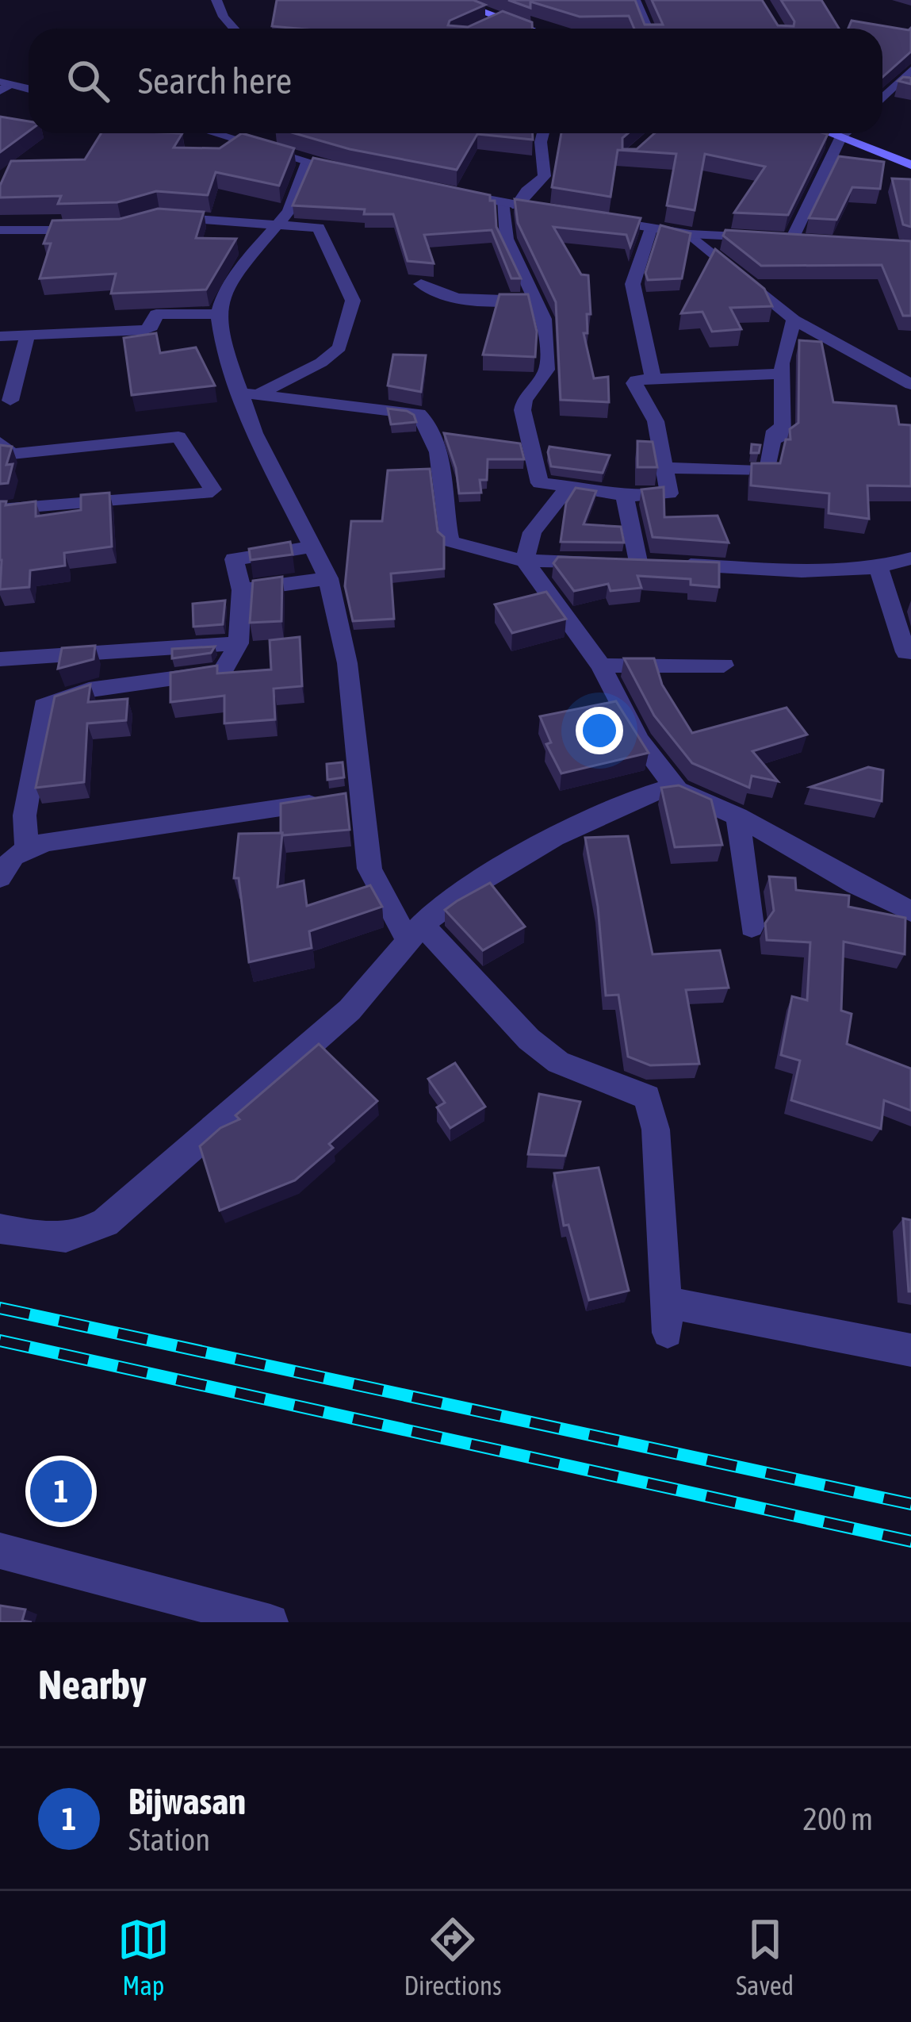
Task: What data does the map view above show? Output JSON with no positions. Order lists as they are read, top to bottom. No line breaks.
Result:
{"page":{"search":"Search here","pins":"1","heading":"Nearby","list":[{"mark":"1","name":"Bijwasan","note":"Station","value":"200 m"}],"nav":["Map","Directions","Saved"]}}
